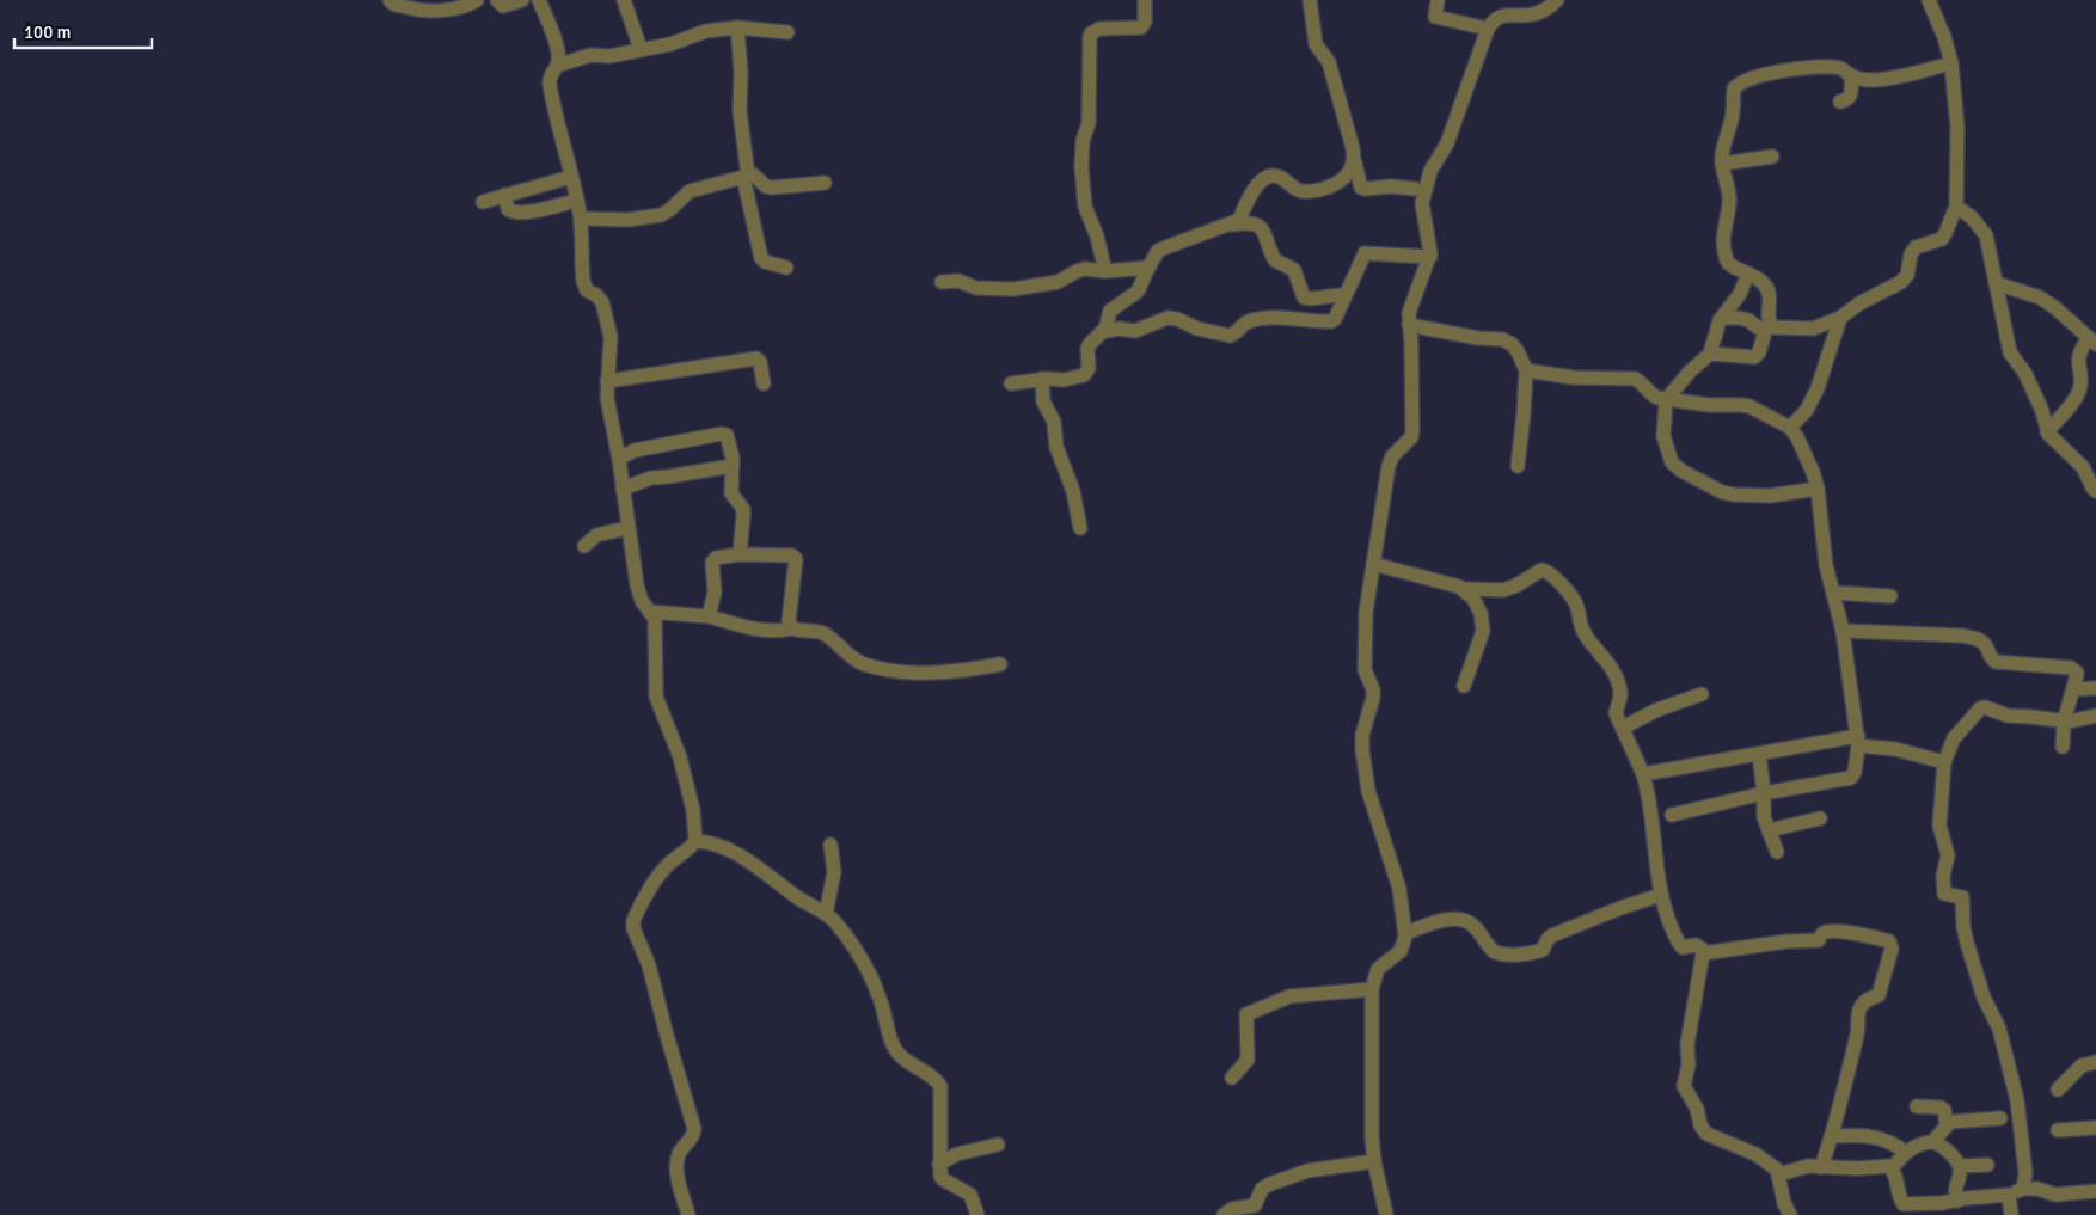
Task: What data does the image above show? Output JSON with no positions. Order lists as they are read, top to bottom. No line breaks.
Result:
{"scale_bar":"100 m"}
